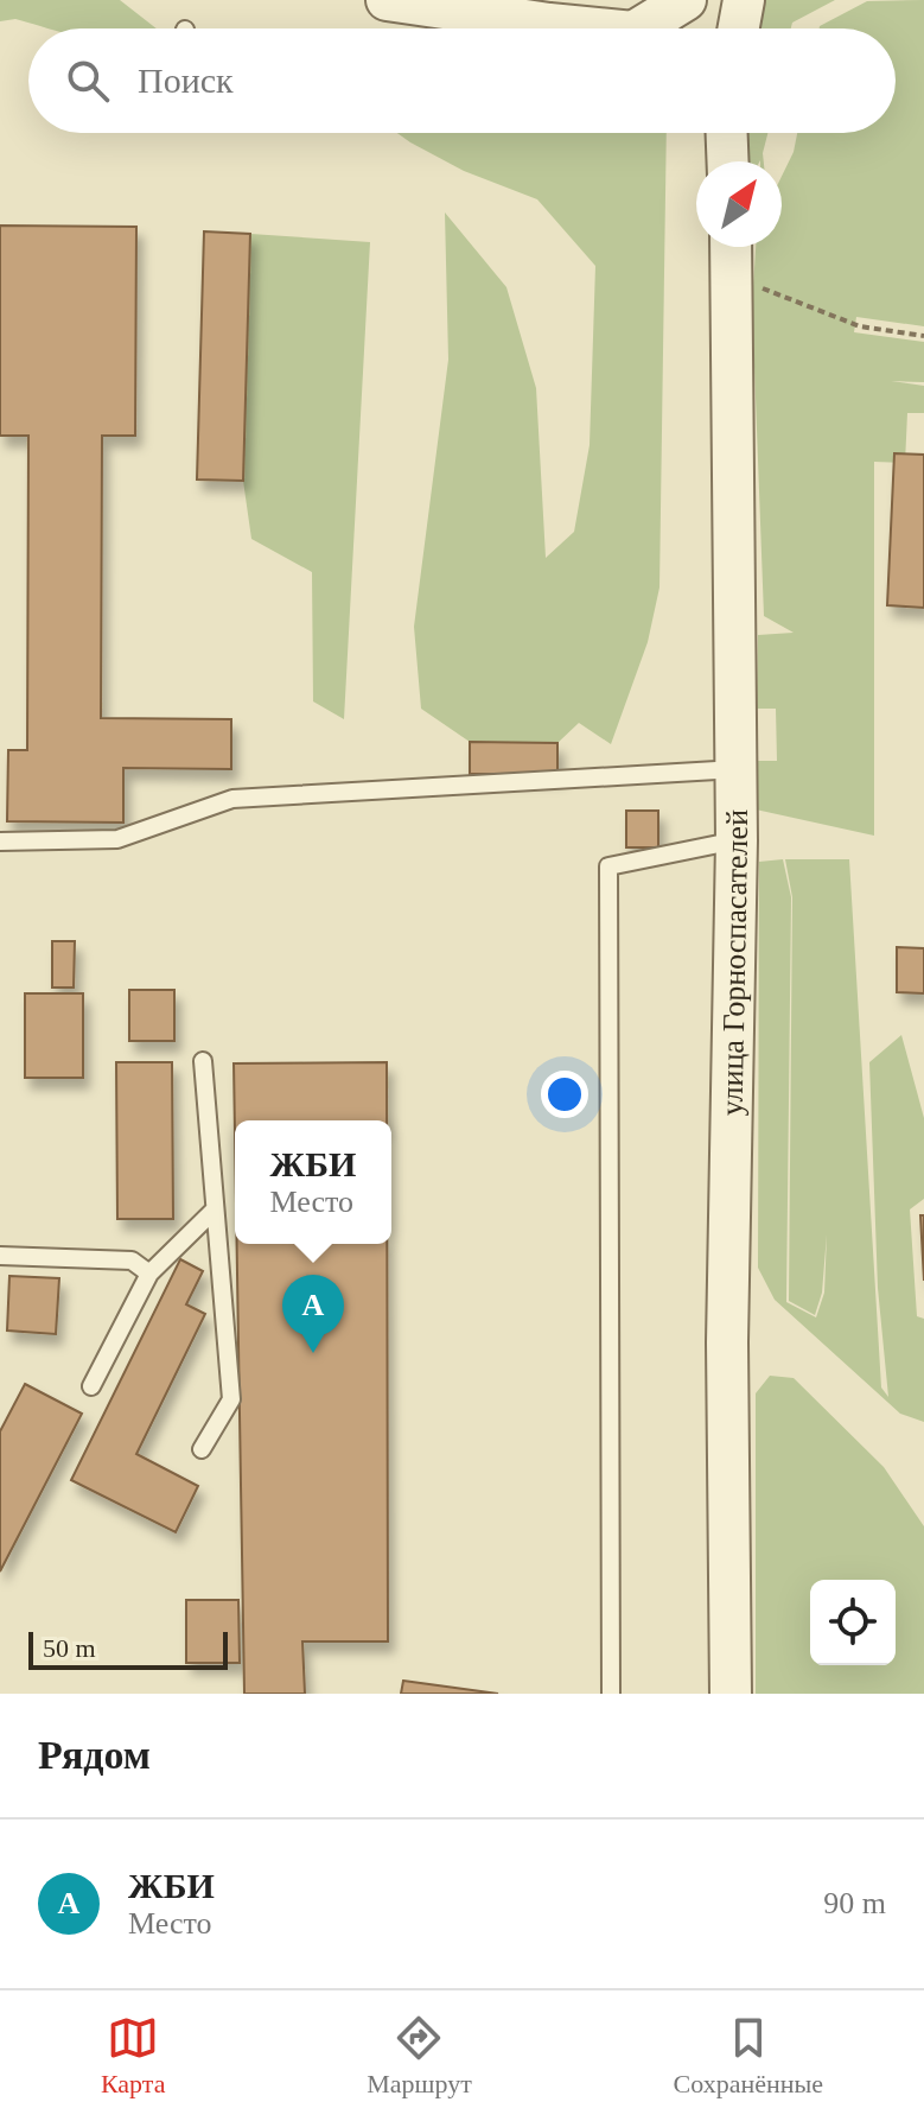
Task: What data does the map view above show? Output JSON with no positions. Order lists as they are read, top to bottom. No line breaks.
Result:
{"streets":{"street":["улица Горноспасателей"]},"scale_bar":"50 m","north":"top right","page":{"search":"Поиск","popup":["ЖБИ","Место"],"pins":"A","scale":"50 m","heading":"Рядом","list":[{"mark":"A","name":"ЖБИ","note":"Место","value":"90 m"}],"nav":["Карта","Маршрут","Сохранённые"]}}
